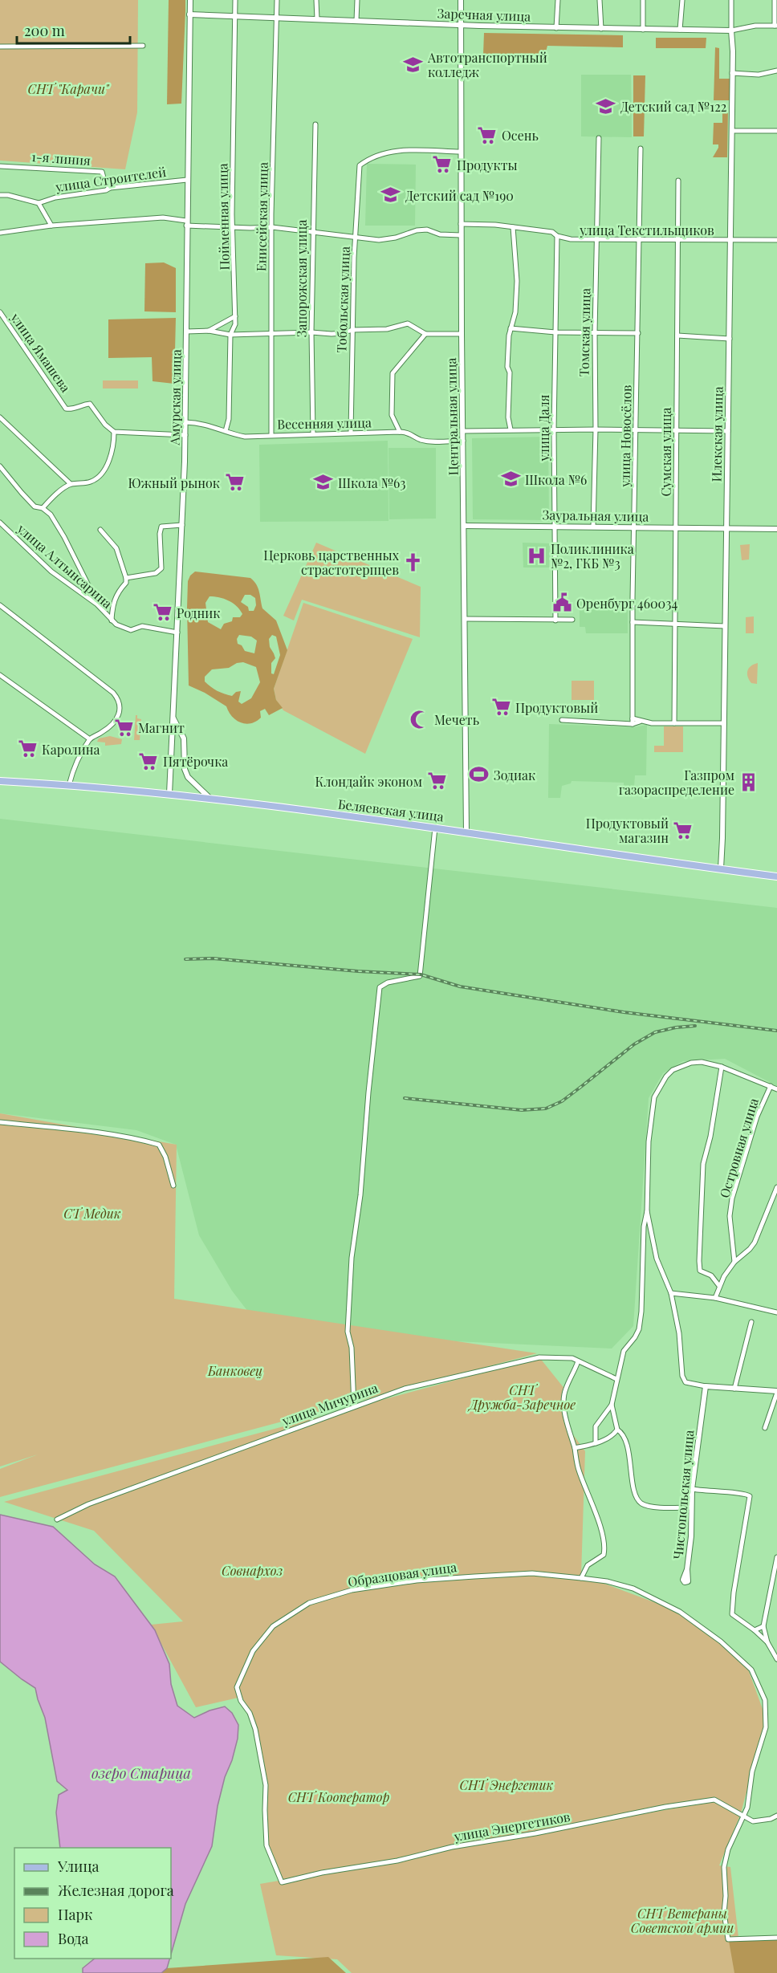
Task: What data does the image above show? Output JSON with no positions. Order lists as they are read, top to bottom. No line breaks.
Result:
{"streets":{"main road":["Беляевская улица"],"street":["Заречная улица","1-я линия","улица Строителей","Пойменная улица","Енисейская улица","улица Текстильщиков","Запорожская улица","Тобольская улица","Томская улица","улица Ямашева","Амурская улица","Центральная улица","Весенняя улица","улица Даля","Илекская улица","улица Новосёлов","Сумская улица","Зауральная улица","улица Алтынсарина","Островная улица","улица Мичурина","Чистопольская улица","Образцовая улица","улица Энергетиков"]},"crossings":[["Заречная улица","Пойменная улица"],["Заречная улица","Енисейская улица"],["Заречная улица","Амурская улица"],["Заречная улица","Центральная улица"],["Заречная улица","Илекская улица"],["1-я линия","улица Строителей"],["улица Строителей","Амурская улица"],["Пойменная улица","Весенняя улица"],["Енисейская улица","Весенняя улица"],["улица Текстильщиков","Томская улица"],["улица Текстильщиков","Центральная улица"],["улица Текстильщиков","улица Даля"],["улица Текстильщиков","Илекская улица"],["улица Текстильщиков","улица Новосёлов"],["улица Текстильщиков","Сумская улица"],["Запорожская улица","Весенняя улица"],["Тобольская улица","Центральная улица"],["Тобольская улица","Весенняя улица"],["Томская улица","Зауральная улица"],["Амурская улица","Весенняя улица"],["Амурская улица","улица Алтынсарина"],["Амурская улица","Беляевская улица"],["Центральная улица","Весенняя улица"],["Центральная улица","Зауральная улица"],["Центральная улица","Беляевская улица"],["улица Даля","Зауральная улица"],["Илекская улица","Зауральная улица"],["Илекская улица","Беляевская улица"],["улица Новосёлов","Зауральная улица"],["Сумская улица","Зауральная улица"],["Образцовая улица","улица Энергетиков"]],"water":["озеро Старица"],"parks":["СНТ \"Карачи\"","СТ Медик","Банковец","СНТ Дружба-Заречное","Совнархоз","СНТ Энергетик","СНТ Кооператор","СНТ Ветераны Советской армии"],"places":{"school or university":["Автотранспортный колледж","Детский сад №122","Детский сад №190","Школа №6","Школа №63"],"supermarket":["Осень","Продукты","Южный рынок","Родник","Продуктовый","Магнит","Каролина","Пятёрочка","Клондайк эконом","Продуктовый магазин"],"hospital":["Поликлиника №2, ГКБ №3"],"church":["Церковь царственных страстотерпцев"],"public building":["Оренбург 460034"],"mosque":["Мечеть"],"sports":["Зодиак"],"building":["Газпром газораспределение"]},"legend":["Улица","Железная дорога","Парк","Вода"],"scale_bar":"200 m"}
